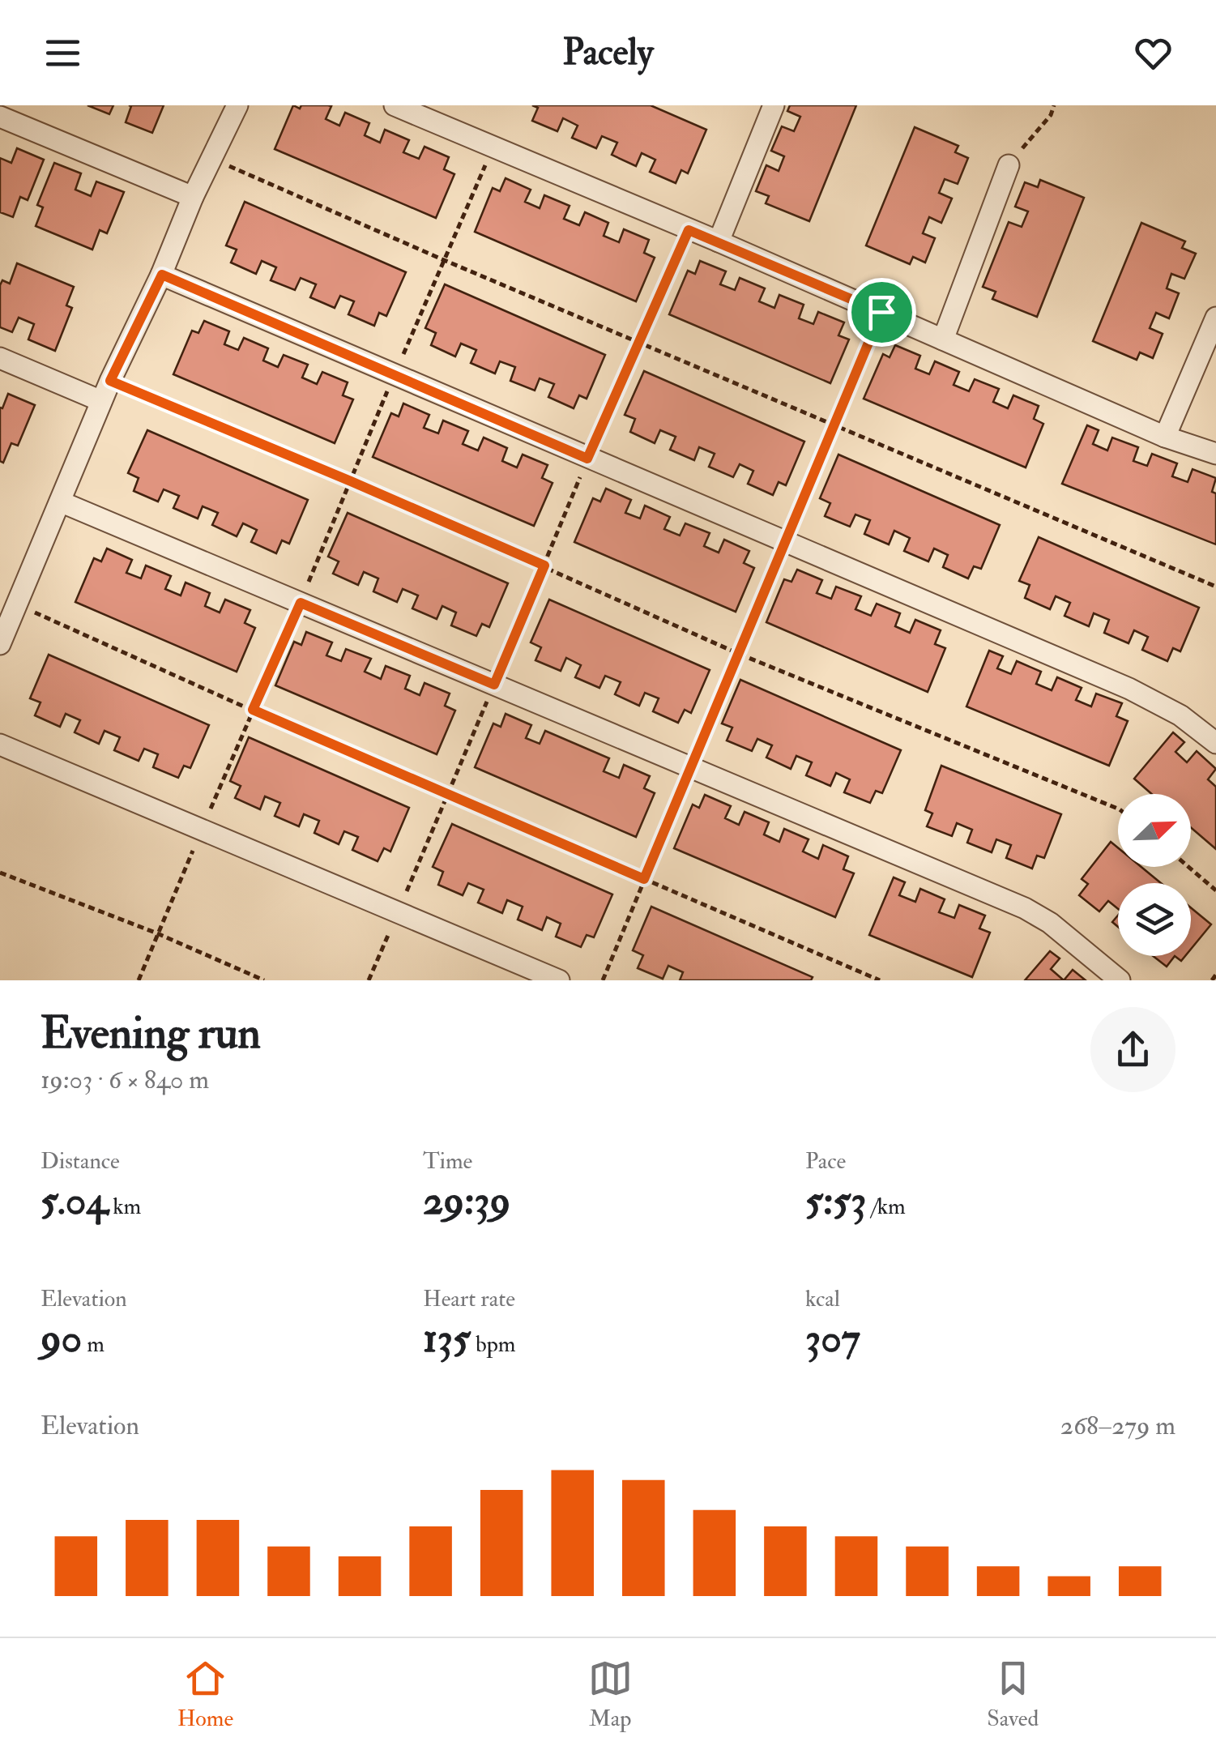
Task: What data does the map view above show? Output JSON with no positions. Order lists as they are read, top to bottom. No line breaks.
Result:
{"north":"top right","page":{"header":"Pacely","heading":["Evening run","19:03 · 6 × 840 m"],"stats":[["Distance","5.04 km"],["Time","29:39"],["Pace","5:53 /km"],["Elevation","90 m"],["Heart rate","135 bpm"],["kcal","307"]],"chart":["Elevation","268–279 m"],"tabs":["Home","Map","Saved"]}}
